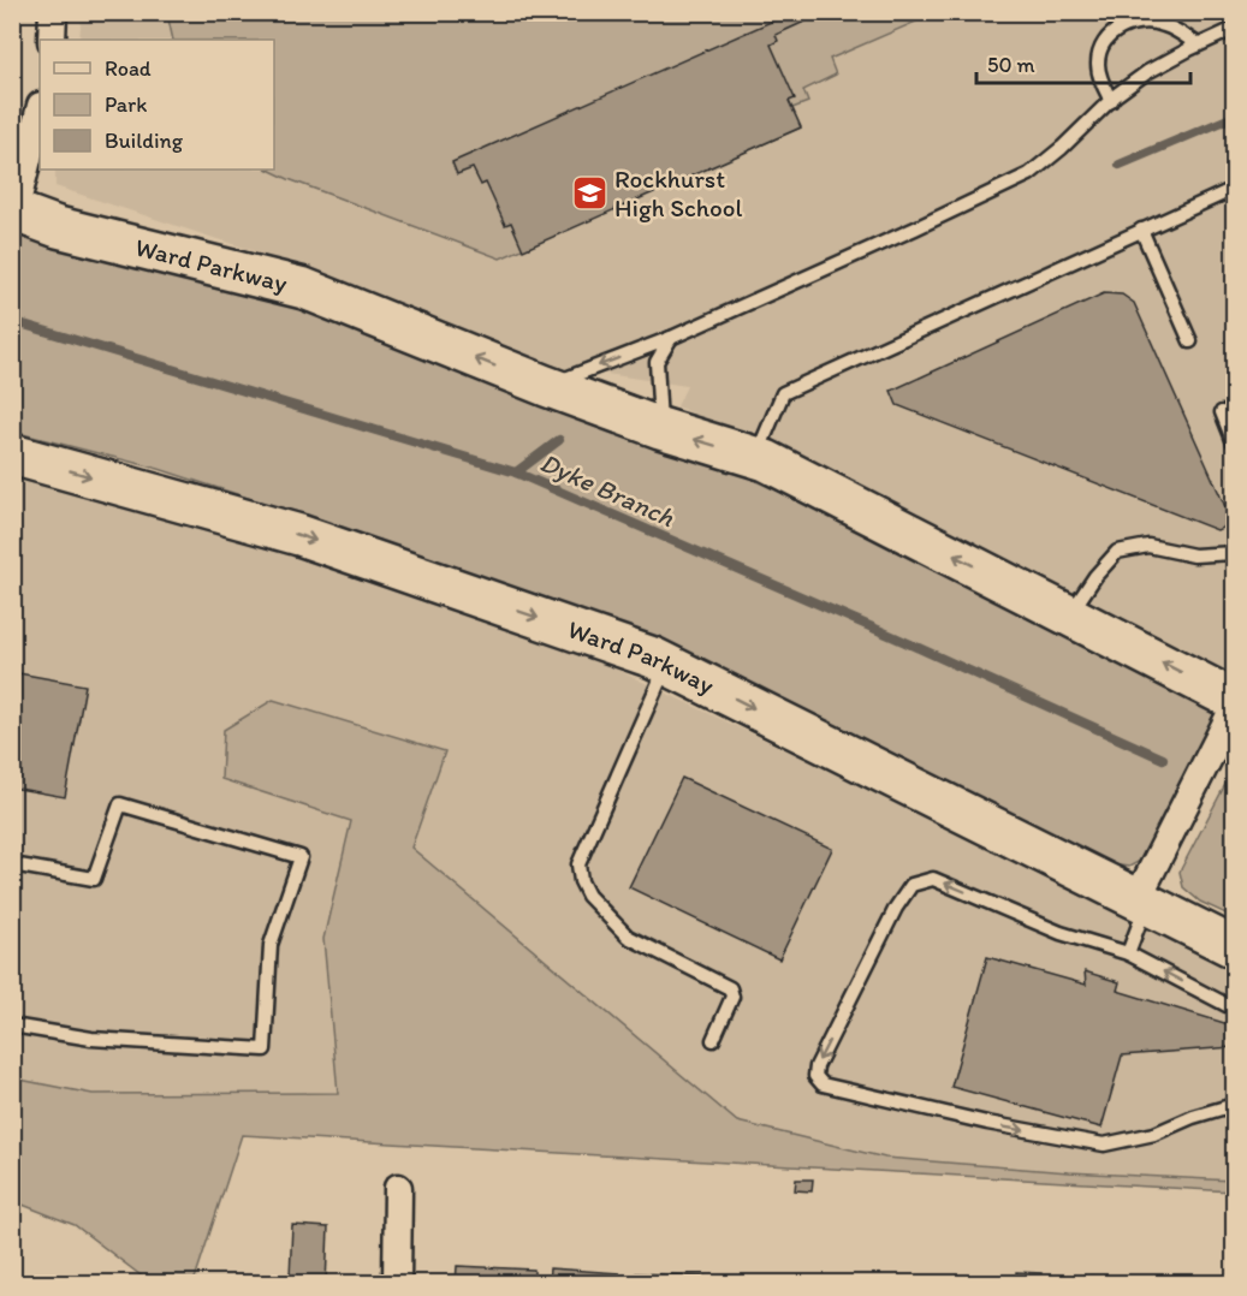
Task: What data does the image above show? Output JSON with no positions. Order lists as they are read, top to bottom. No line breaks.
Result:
{"streets":{"main road":["Ward Parkway"]},"water":["Dyke Branch"],"places":{"school or university":["Rockhurst High School"]},"legend":["Road","Park","Building"],"scale_bar":"50 m"}
